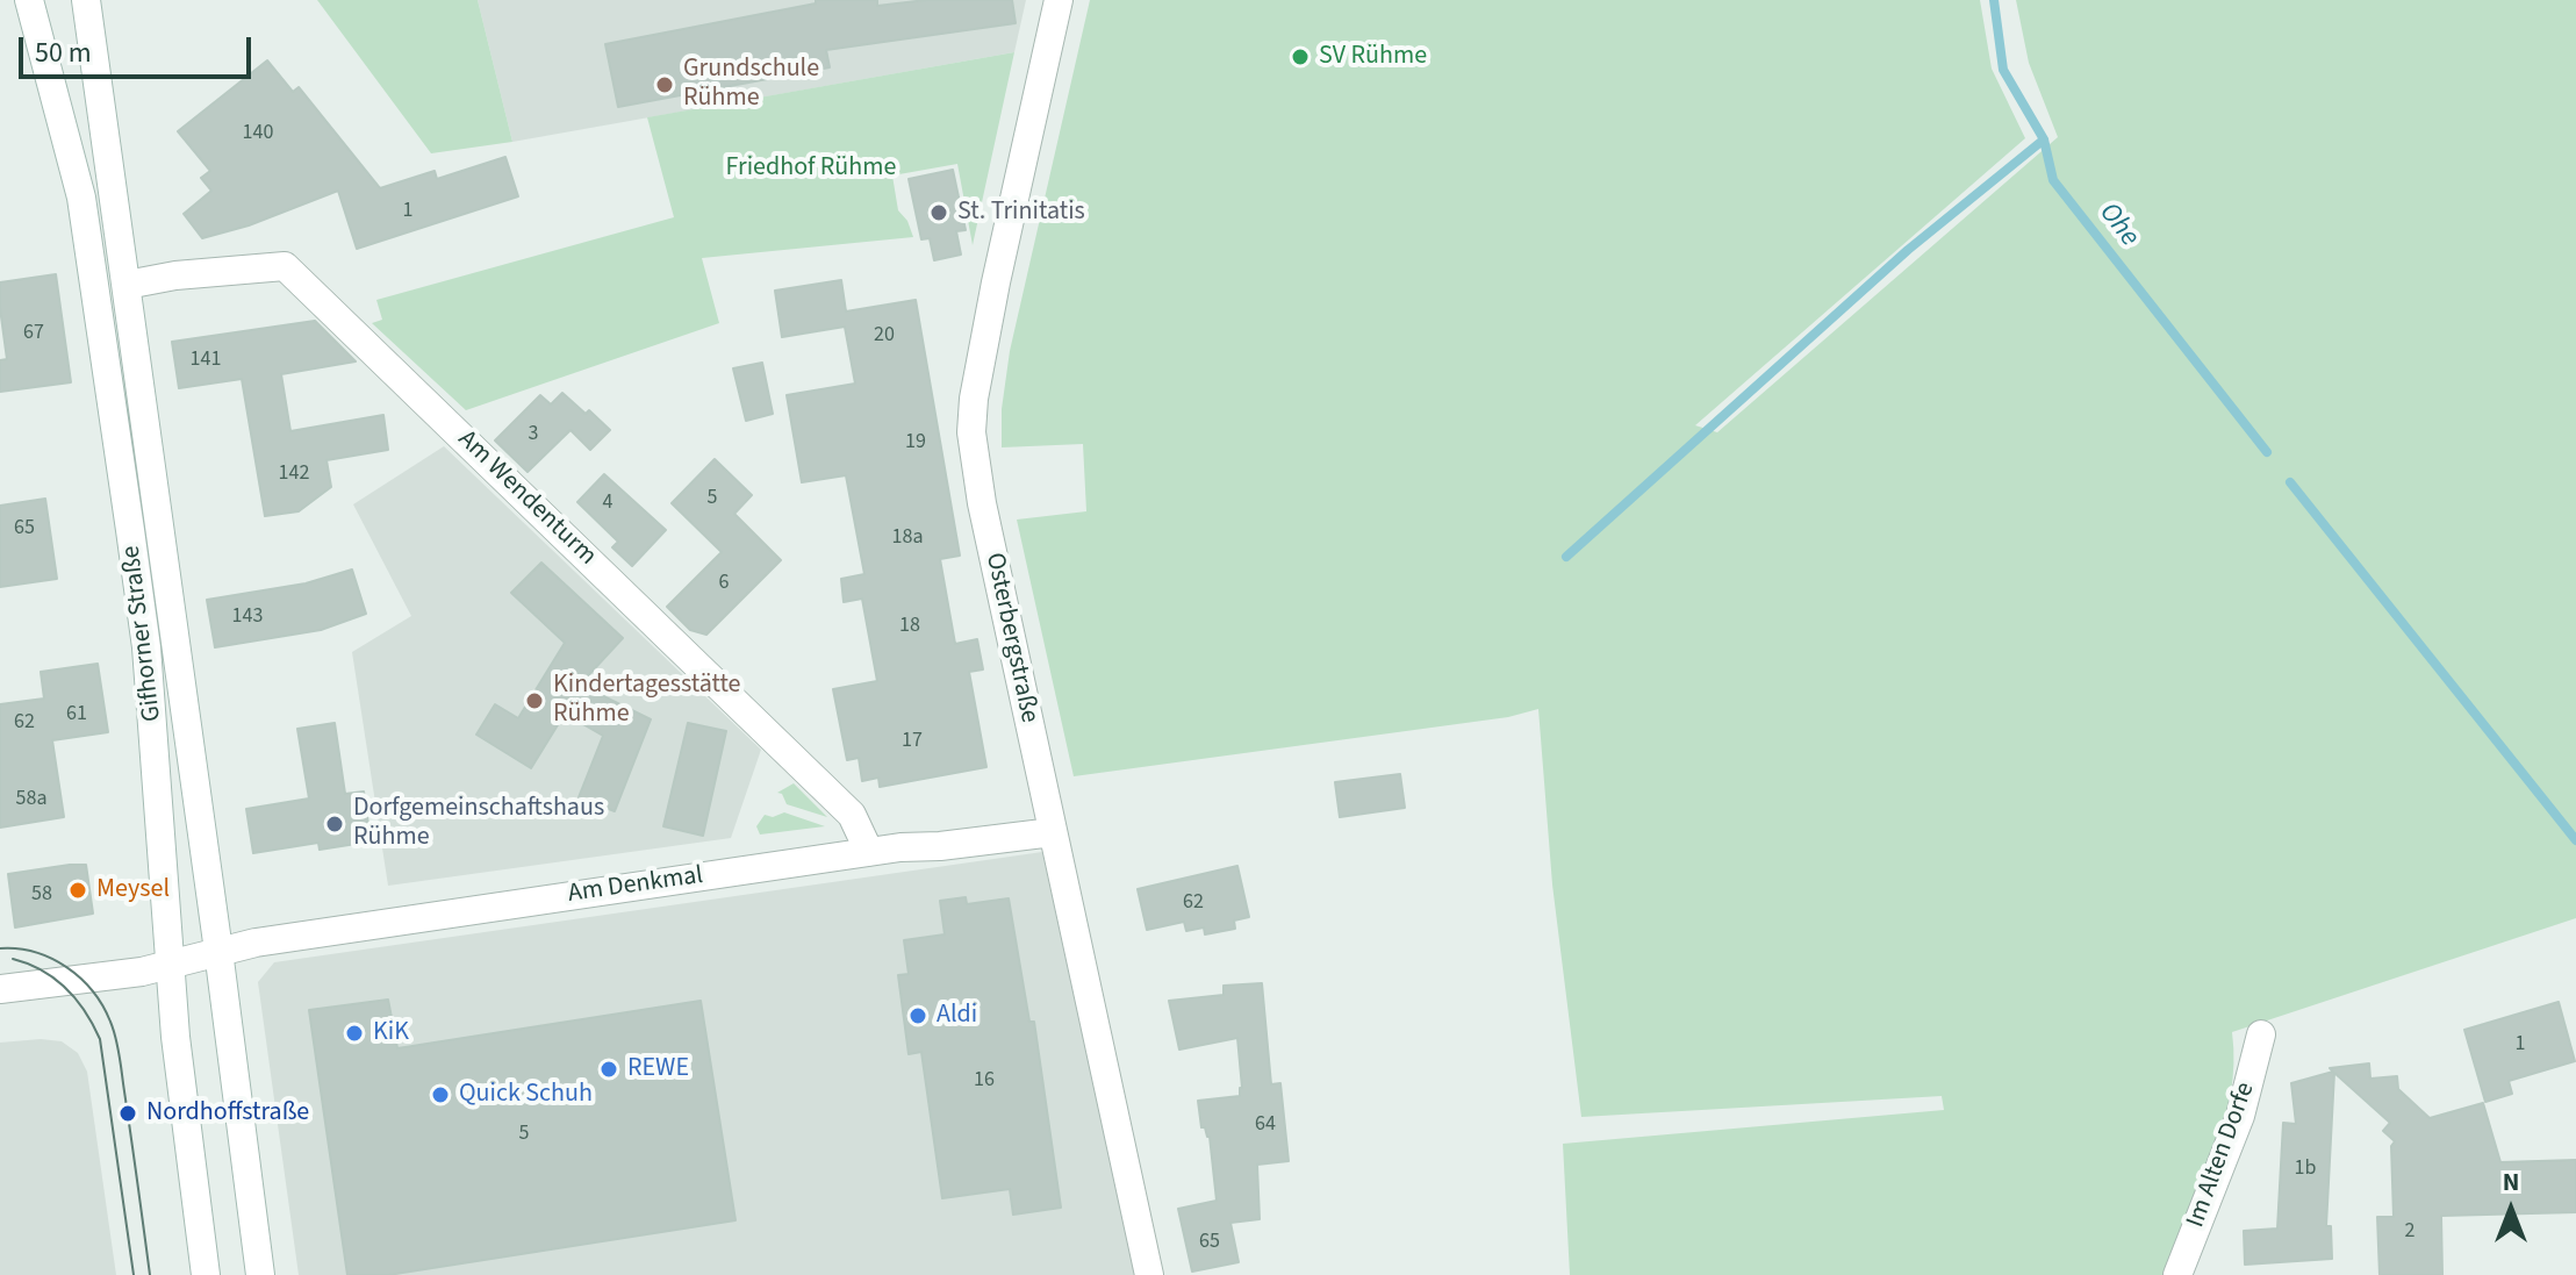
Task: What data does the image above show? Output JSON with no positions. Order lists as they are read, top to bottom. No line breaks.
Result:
{"streets":{"street":["Am Wendenturm","Gifhorner Straße","Osterbergstraße","Am Denkmal","Im Alten Dorfe"]},"crossings":[["Am Wendenturm","Gifhorner Straße"],["Am Wendenturm","Am Denkmal"],["Gifhorner Straße","Am Denkmal"],["Osterbergstraße","Am Denkmal"]],"water":["Ohe"],"parks":["Friedhof Rühme"],"places":["SV Rühme","Grundschule Rühme","St. Trinitatis","Kindertagesstätte Rühme","Dorfgemeinschaftshaus Rühme","Meysel","Aldi","KiK","REWE","Quick Schuh","Nordhoffstraße"],"house_numbers":["140","1","67","20","141","3","19","142","5","4","65","18a","6","143","18","61","62","17","58a","58","62","1","16","64","5","1b","2","65"],"scale_bar":"50 m","north":"top"}
